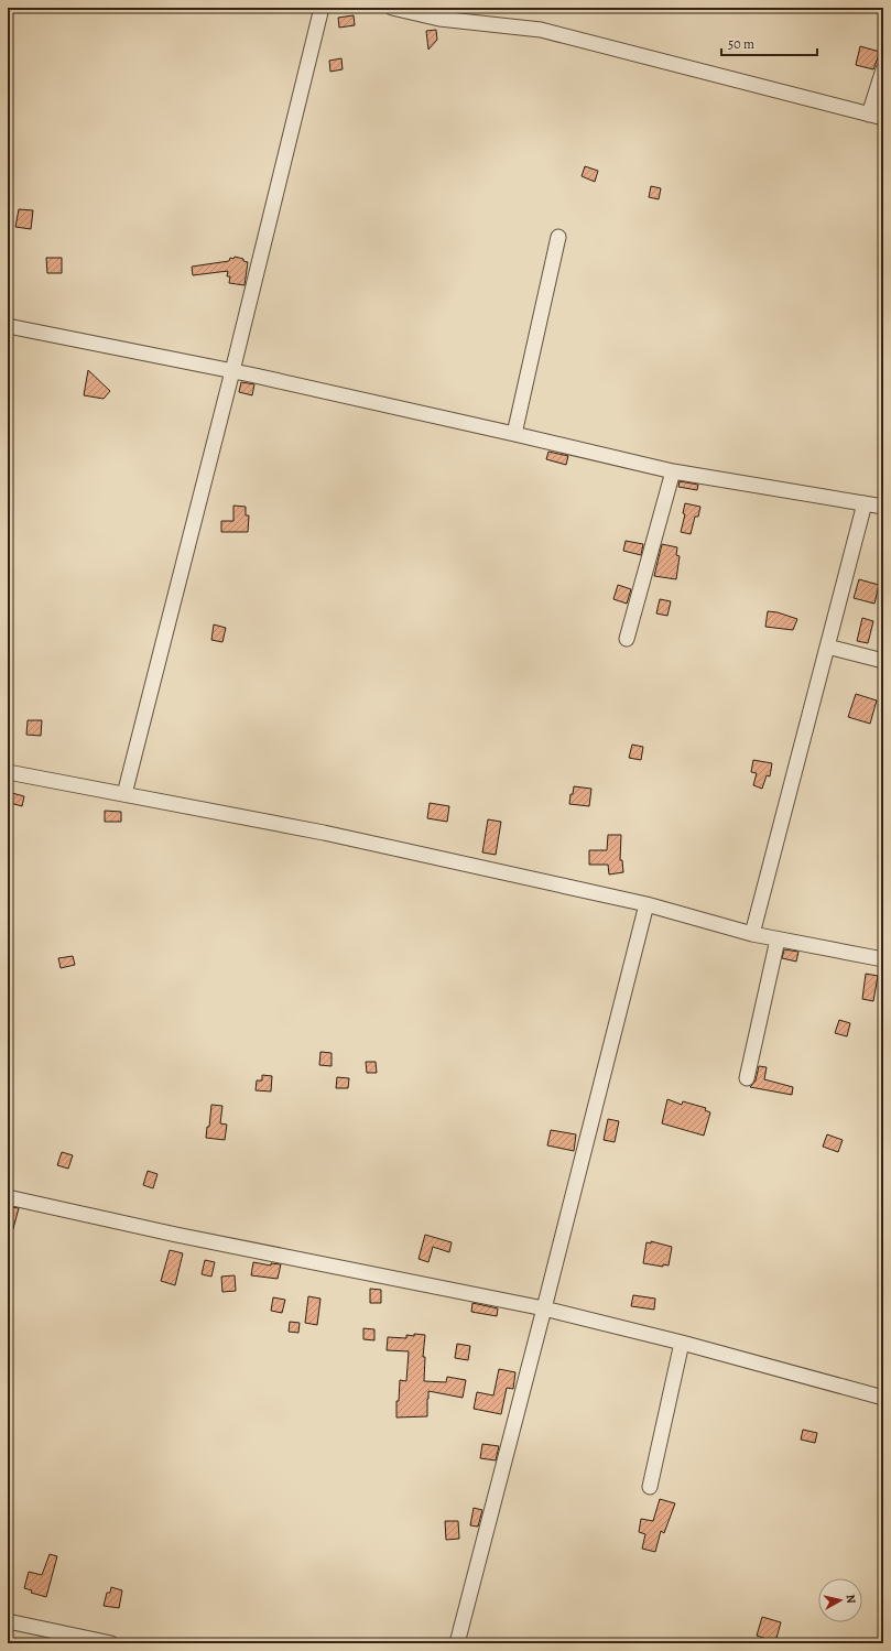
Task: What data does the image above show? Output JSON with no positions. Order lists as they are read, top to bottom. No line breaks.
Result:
{"scale_bar":"50 m","north":"right"}
